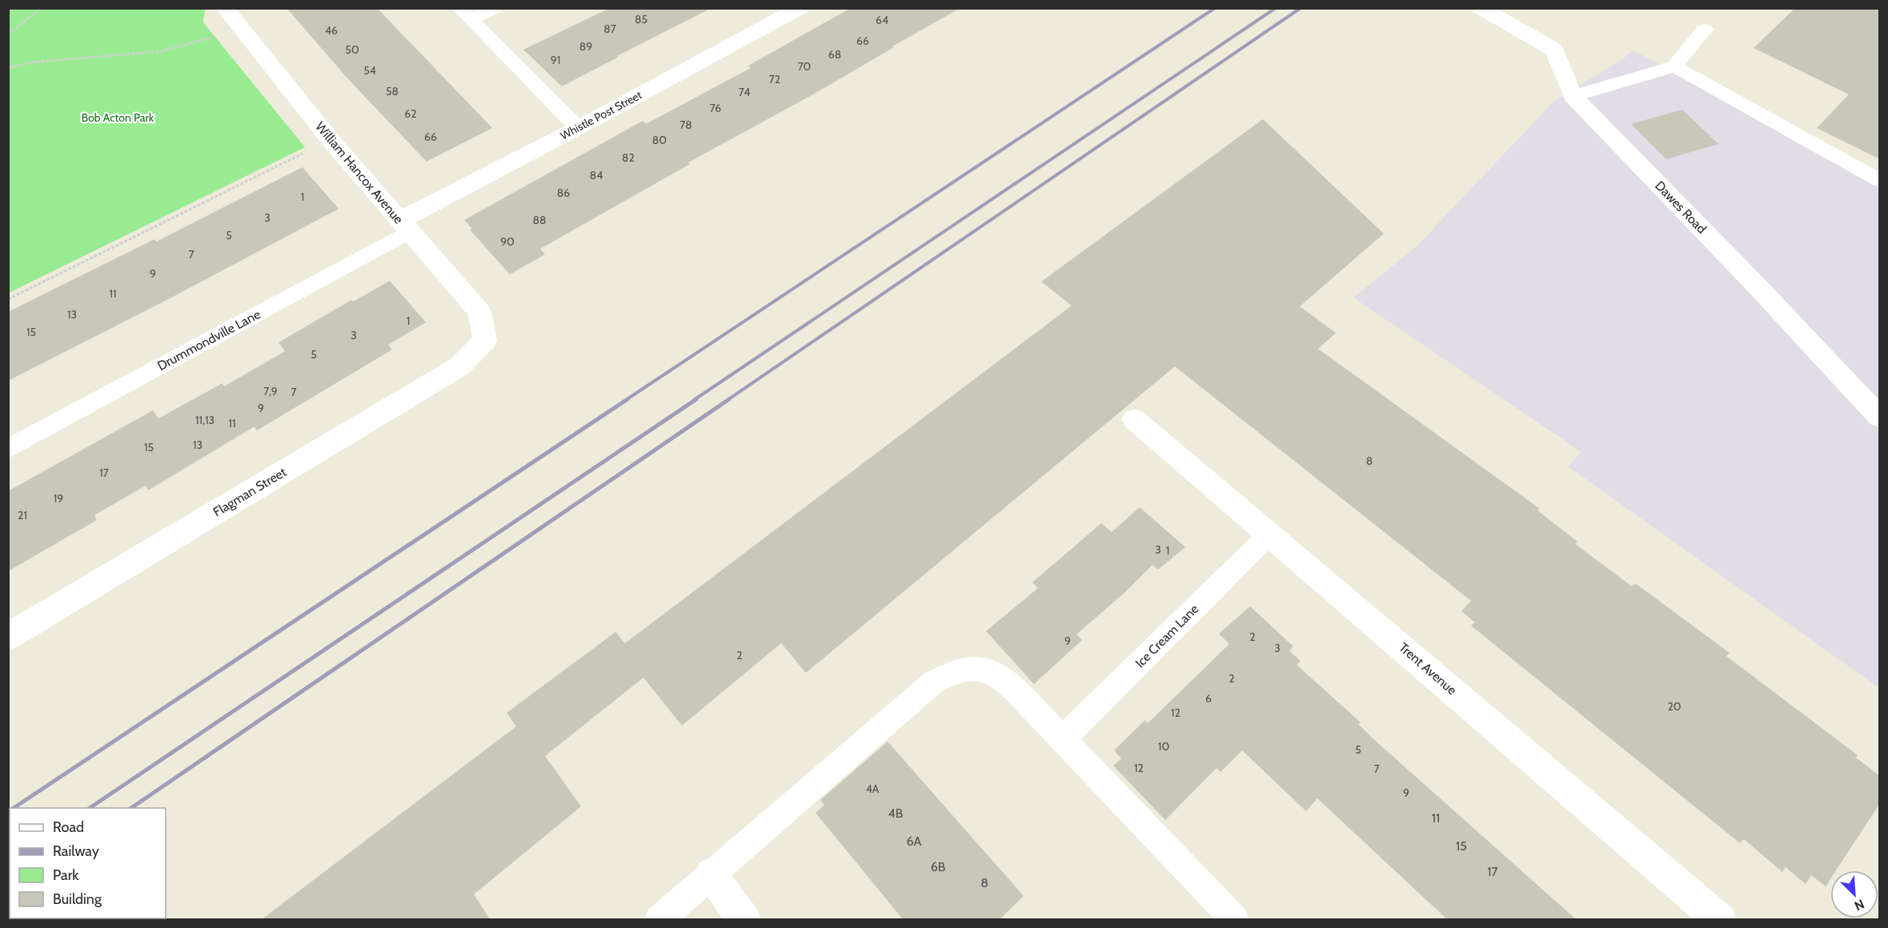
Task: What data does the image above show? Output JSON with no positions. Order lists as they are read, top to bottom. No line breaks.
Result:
{"streets":{"street":["Whistle Post Street","William Hancox Avenue","Dawes Road","Flagman Street","Trent Avenue"],"lane":["Drummondville Lane","Ice Cream Lane"]},"crossings":[["Whistle Post Street","William Hancox Avenue"],["Whistle Post Street","Drummondville Lane"],["William Hancox Avenue","Drummondville Lane"],["William Hancox Avenue","Flagman Street"],["Ice Cream Lane","Trent Avenue"]],"parks":["Bob Acton Park"],"house_numbers":["85","64","87","46","66","89","50","68","91","70","54","72","58","74","76","62","78","66","80","82","84","86","1","3","88","5","90","7","9","11","13","1","15","3","5","7,9","7","9","11,13","11","13","15","8","17","19","21","3","1","2","9","3","2","2","6","20","12","10","5","12","7","4A","9","4B","11","6A","15","6B","17","8"],"legend":["Road","Railway","Park","Building"],"north":"bottom right"}
